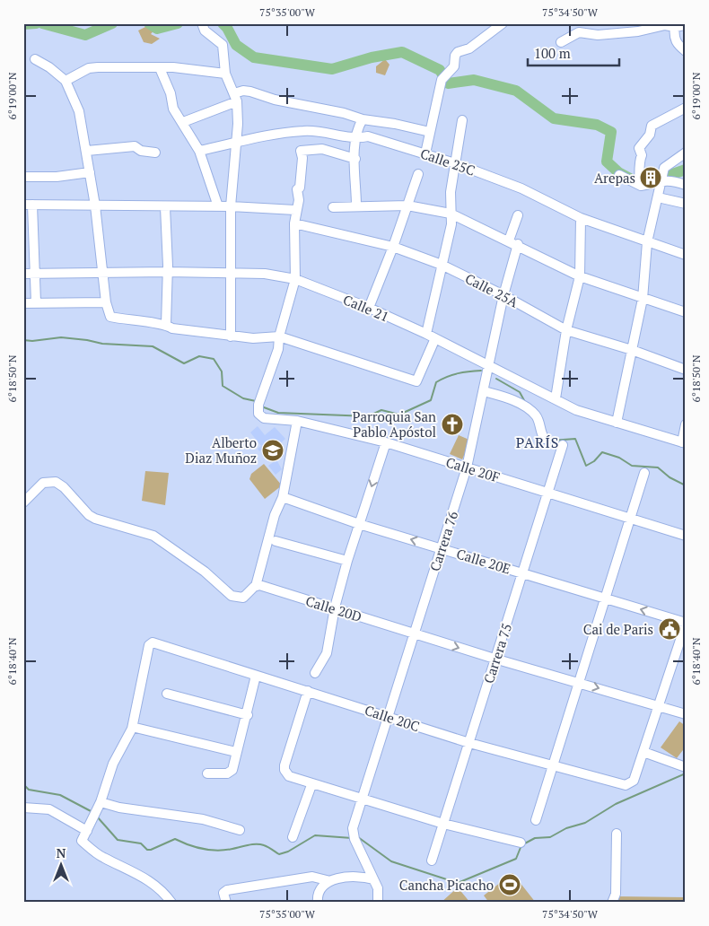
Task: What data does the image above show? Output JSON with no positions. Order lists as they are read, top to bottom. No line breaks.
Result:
{"streets":{"street":["Calle 25C","Calle 25A","Calle 21","Calle 20F","Carrera 76","Calle 20E","Calle 20D","Carrera 75","Calle 20C"]},"crossings":[["Calle 25A","Carrera 76"],["Calle 21","Carrera 76"],["Calle 20F","Carrera 76"],["Calle 20F","Carrera 75"],["Carrera 76","Calle 20E"],["Carrera 76","Calle 20D"],["Carrera 76","Calle 20C"],["Calle 20E","Carrera 75"],["Calle 20D","Carrera 75"],["Carrera 75","Calle 20C"]],"one_way":["Calle 20E","Calle 20D"],"districts":["PARÍS"],"places":{"building":["Arepas"],"church":["Parroquia San Pablo Apóstol"],"school or university":["Alberto Diaz Muñoz"],"public building":["Cai de Paris"],"sports":["Cancha Picacho"]},"scale_bar":"100 m","north":"top","coordinates":["75°35'00\"W","75°34'50\"W","6°19'00\"N","6°18'50\"N","6°18'40\"N"]}
